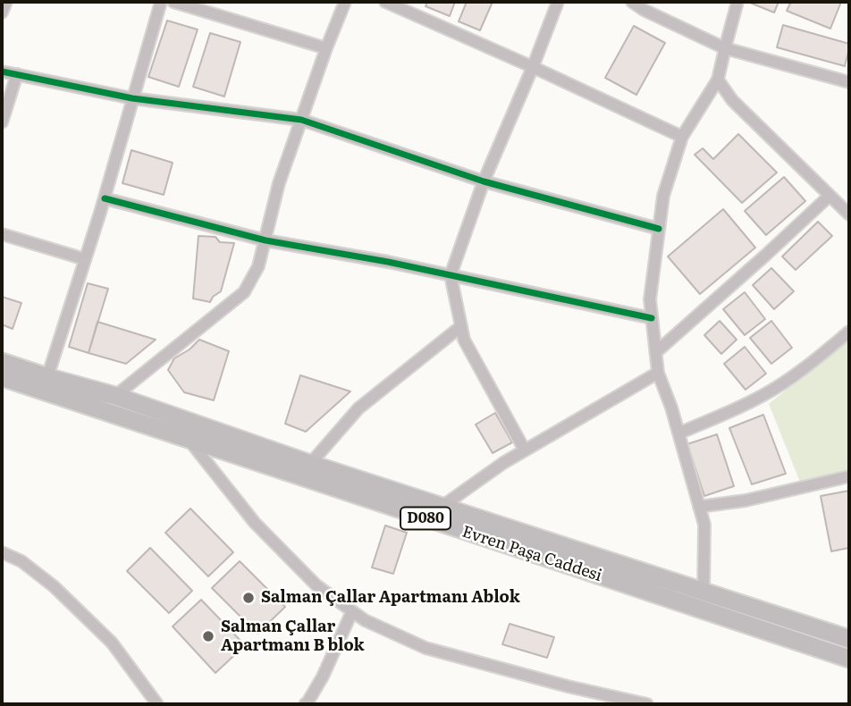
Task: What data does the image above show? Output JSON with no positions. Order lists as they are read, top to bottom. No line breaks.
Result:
{"streets":{"highway":["D080","Evren Paşa Caddesi"]},"places":["Salman Çallar Apartmanı Ablok","Salman Çallar Apartmanı B blok"]}
